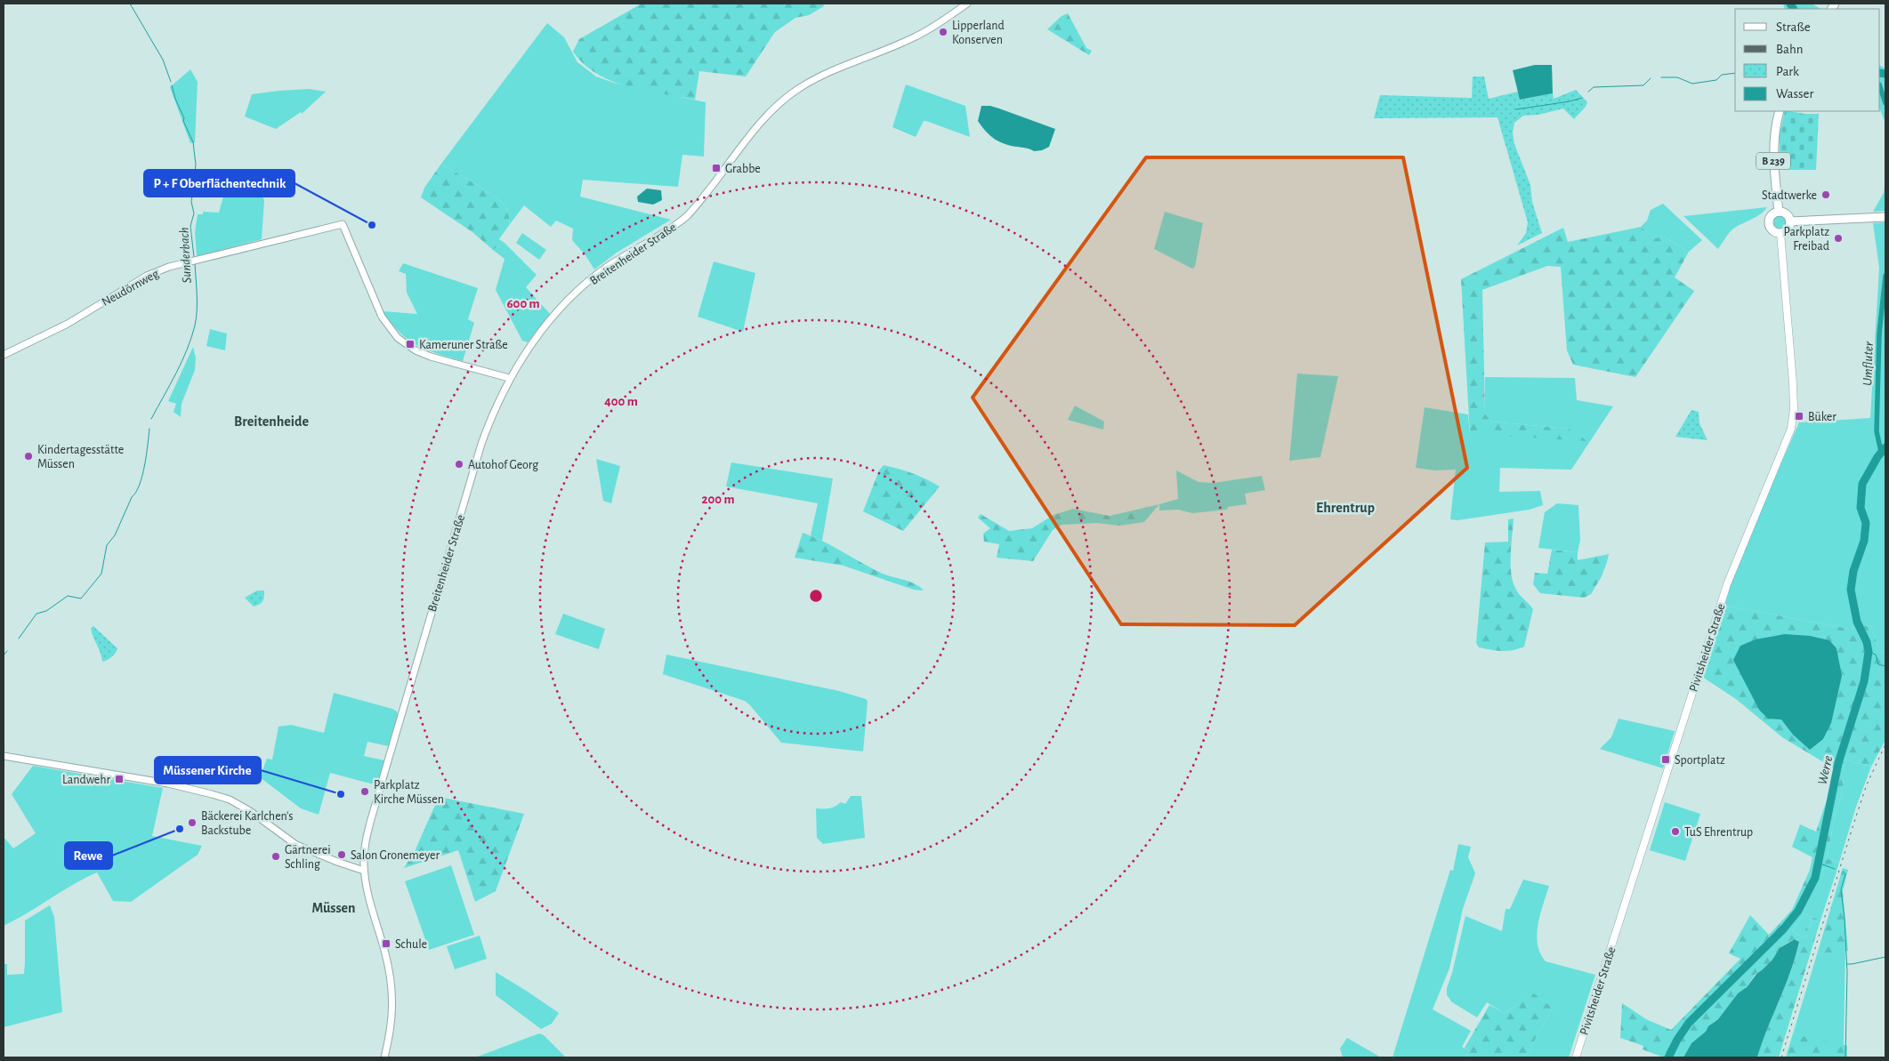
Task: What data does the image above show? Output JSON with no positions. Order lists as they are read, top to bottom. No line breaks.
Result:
{"streets":{"main road":["B 239","Pivitsheider Straße"],"street":["Breitenheider Straße","Neudörnweg"]},"crossings":[["Breitenheider Straße","Neudörnweg"]],"districts":["Breitenheide","Ehrentrup","Müssen"],"water":["Sunderbach","Umfluter","Werre"],"places":{"other":["Lipperland Konserven","Stadtwerke","P + F Oberflächentechnik","Parkplatz Freibad","Kindertagesstätte Müssen","Autohof Georg","Parkplatz Kirche Müssen","Müssener Kirche","Bäckerei Karlchen's Backstube","Rewe","TuS Ehrentrup","Salon Gronemeyer","Gärtnerei Schling"],"transit":["Grabbe","Kameruner Straße","Büker","Sportplatz","Landwehr","Schule"]},"legend":["Straße","Bahn","Park","Wasser"],"rings":["600 m","400 m","200 m"]}
